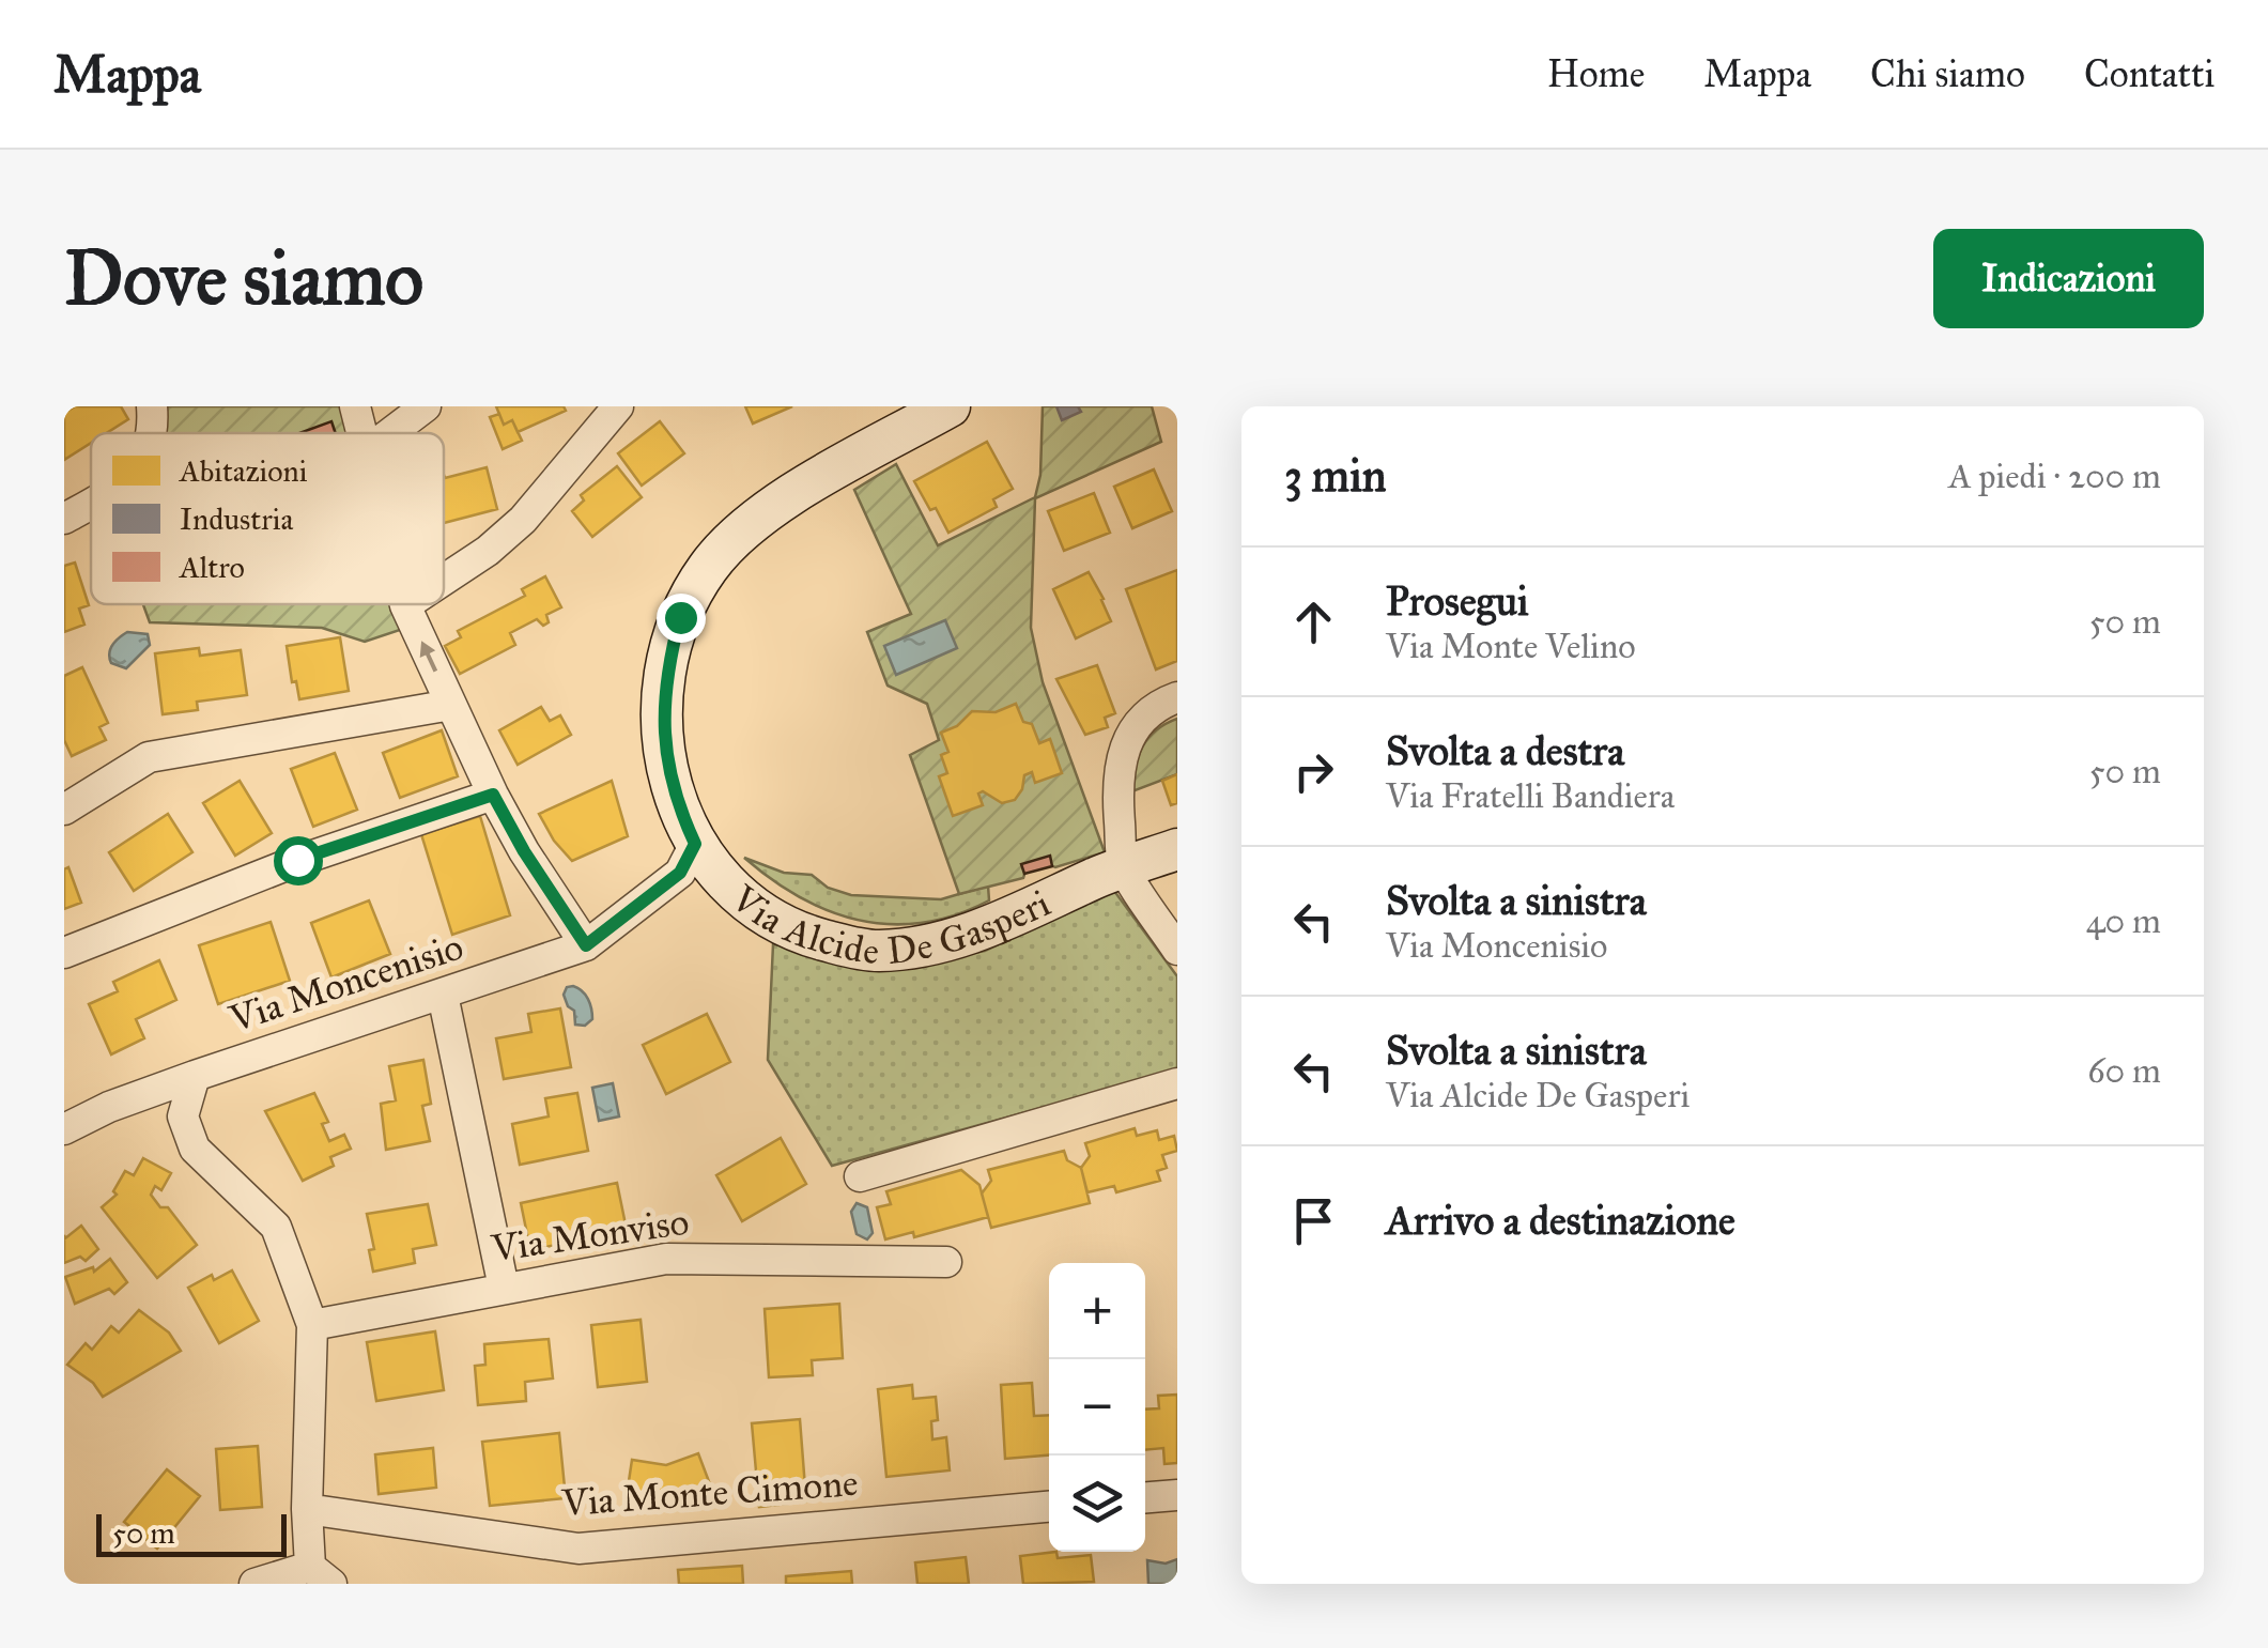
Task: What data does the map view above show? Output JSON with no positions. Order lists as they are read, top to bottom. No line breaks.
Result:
{"streets":{"street":["Via Alcide De Gasperi","Via Moncenisio","Via Monviso","Via Monte Cimone"]},"crossings":[["Via Alcide De Gasperi","Via Moncenisio"]],"legend":["Abitazioni","Industria","Altro"],"scale_bar":"50 m","page":{"header":"Mappa","nav":["Home","Mappa","Chi siamo","Contatti"],"buttons":"Indicazioni","title":"Dove siamo","heading":["3 min","A piedi · 200 m"],"list":[["Prosegui","Via Monte Velino","50 m"],["Svolta a destra","Via Fratelli Bandiera","50 m"],["Svolta a sinistra","Via Moncenisio","40 m"],["Svolta a sinistra","Via Alcide De Gasperi","60 m"],"Arrivo a destinazione"],"map_buttons":["+","−"],"scale":"50 m"}}
